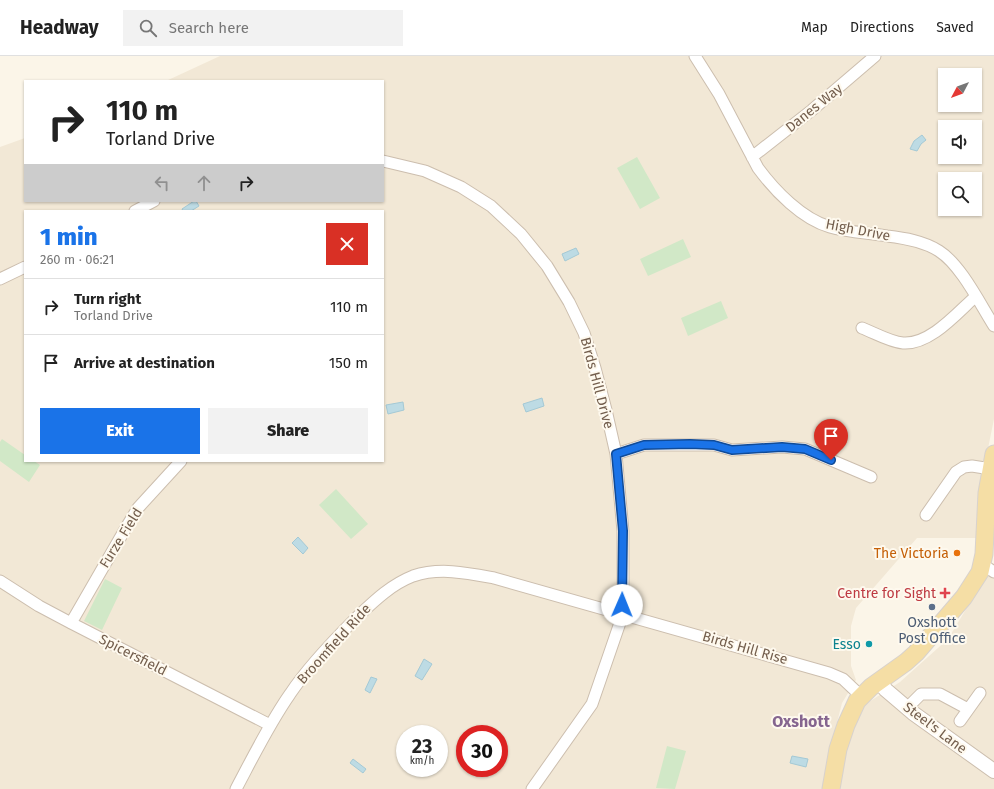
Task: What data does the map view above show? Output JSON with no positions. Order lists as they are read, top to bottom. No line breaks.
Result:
{"streets":{"street":["Danes Way","High Drive","Birds Hill Drive","Furze Field","Broomfield Ride","Birds Hill Rise","Spicersfield","Steel's Lane"]},"crossings":[["Danes Way","High Drive"],["Birds Hill Drive","Broomfield Ride"],["Birds Hill Drive","Birds Hill Rise"],["Furze Field","Spicersfield"],["Broomfield Ride","Birds Hill Rise"],["Broomfield Ride","Spicersfield"]],"districts":["Oxshott"],"places":{"other":["The Victoria","Oxshott Post Office","Esso"],"health":["Centre for Sight"]},"north":"bottom left","page":{"header":"Headway","search":"Search here","nav":["Map","Directions","Saved"],"turn":["110 m","Torland Drive"],"heading":["1 min","260 m · 06:21"],"list":[{"name":"Turn right","note":"Torland Drive","value":"110 m"},{"name":"Arrive at destination","value":"150 m"}],"buttons":["Exit","Share"],"speed":"23 km/h","limit":"30"}}
